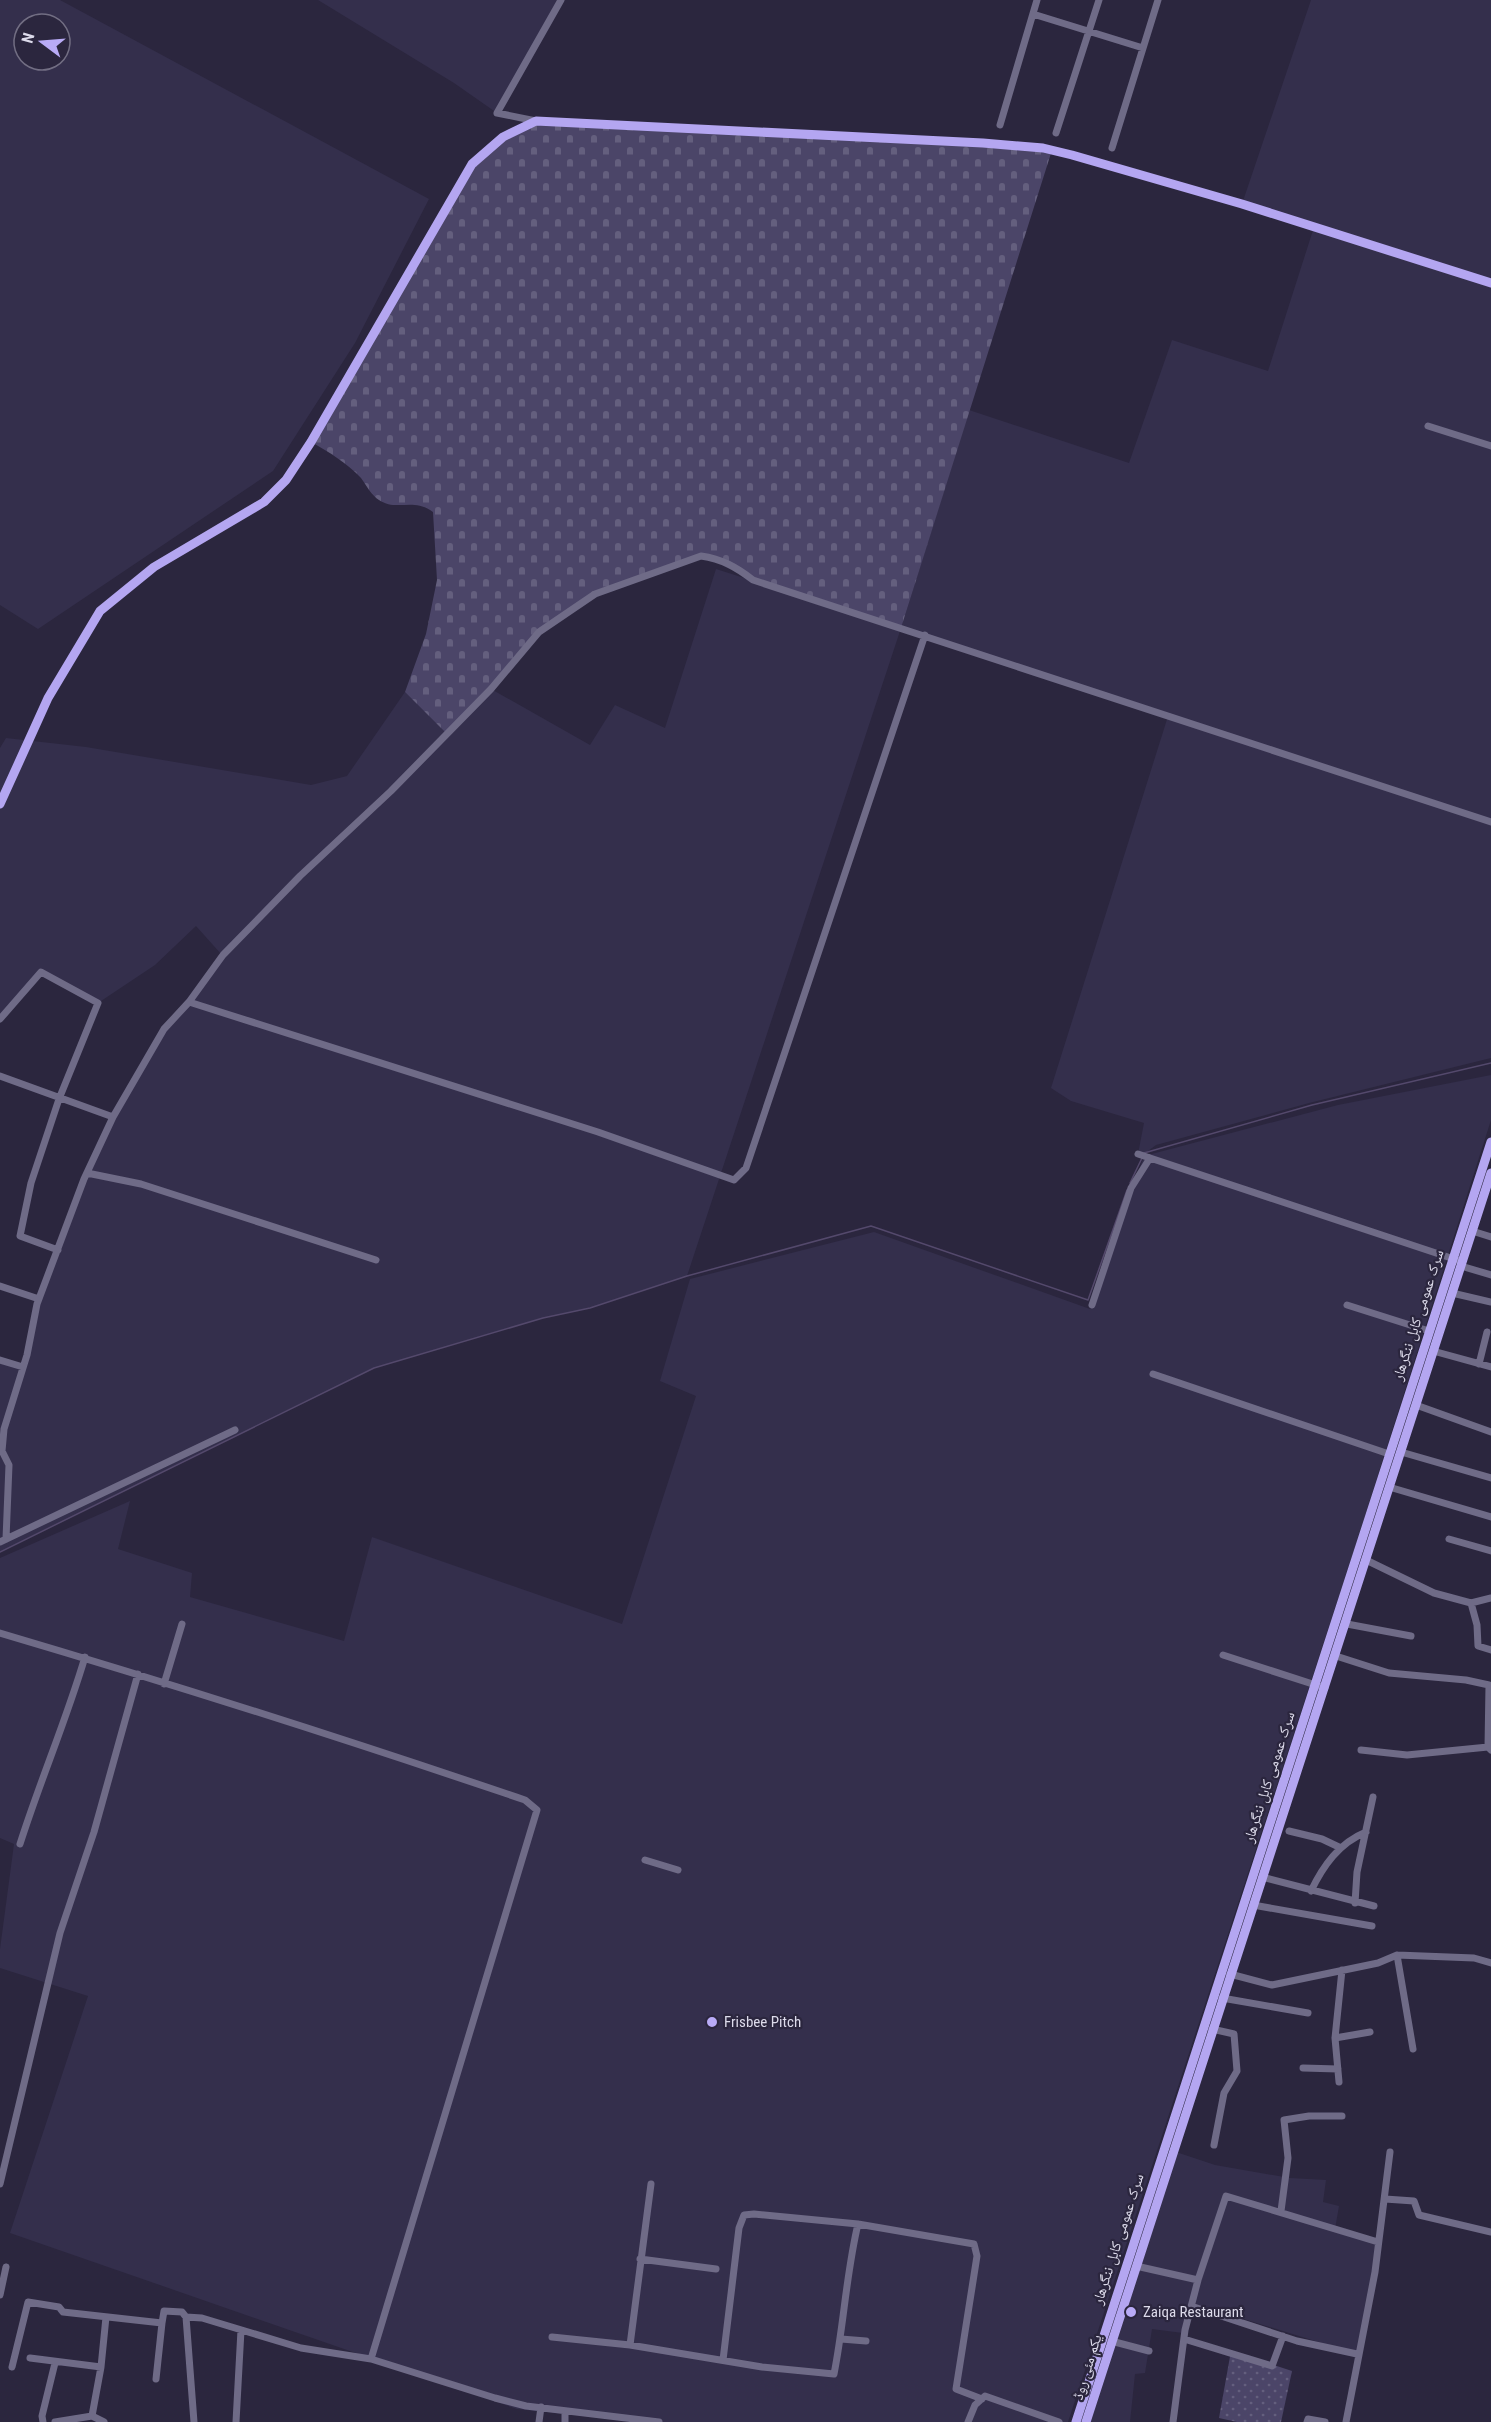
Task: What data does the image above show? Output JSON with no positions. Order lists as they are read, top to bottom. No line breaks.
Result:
{"streets":{"highway":["سرک عمومی کابل ننگرهار","یکم مئی روڈ"]},"crossings":[["سرک عمومی کابل ننگرهار","یکم مئی روڈ"]],"places":["Frisbee Pitch","Zaiqa Restaurant"],"north":"left"}
